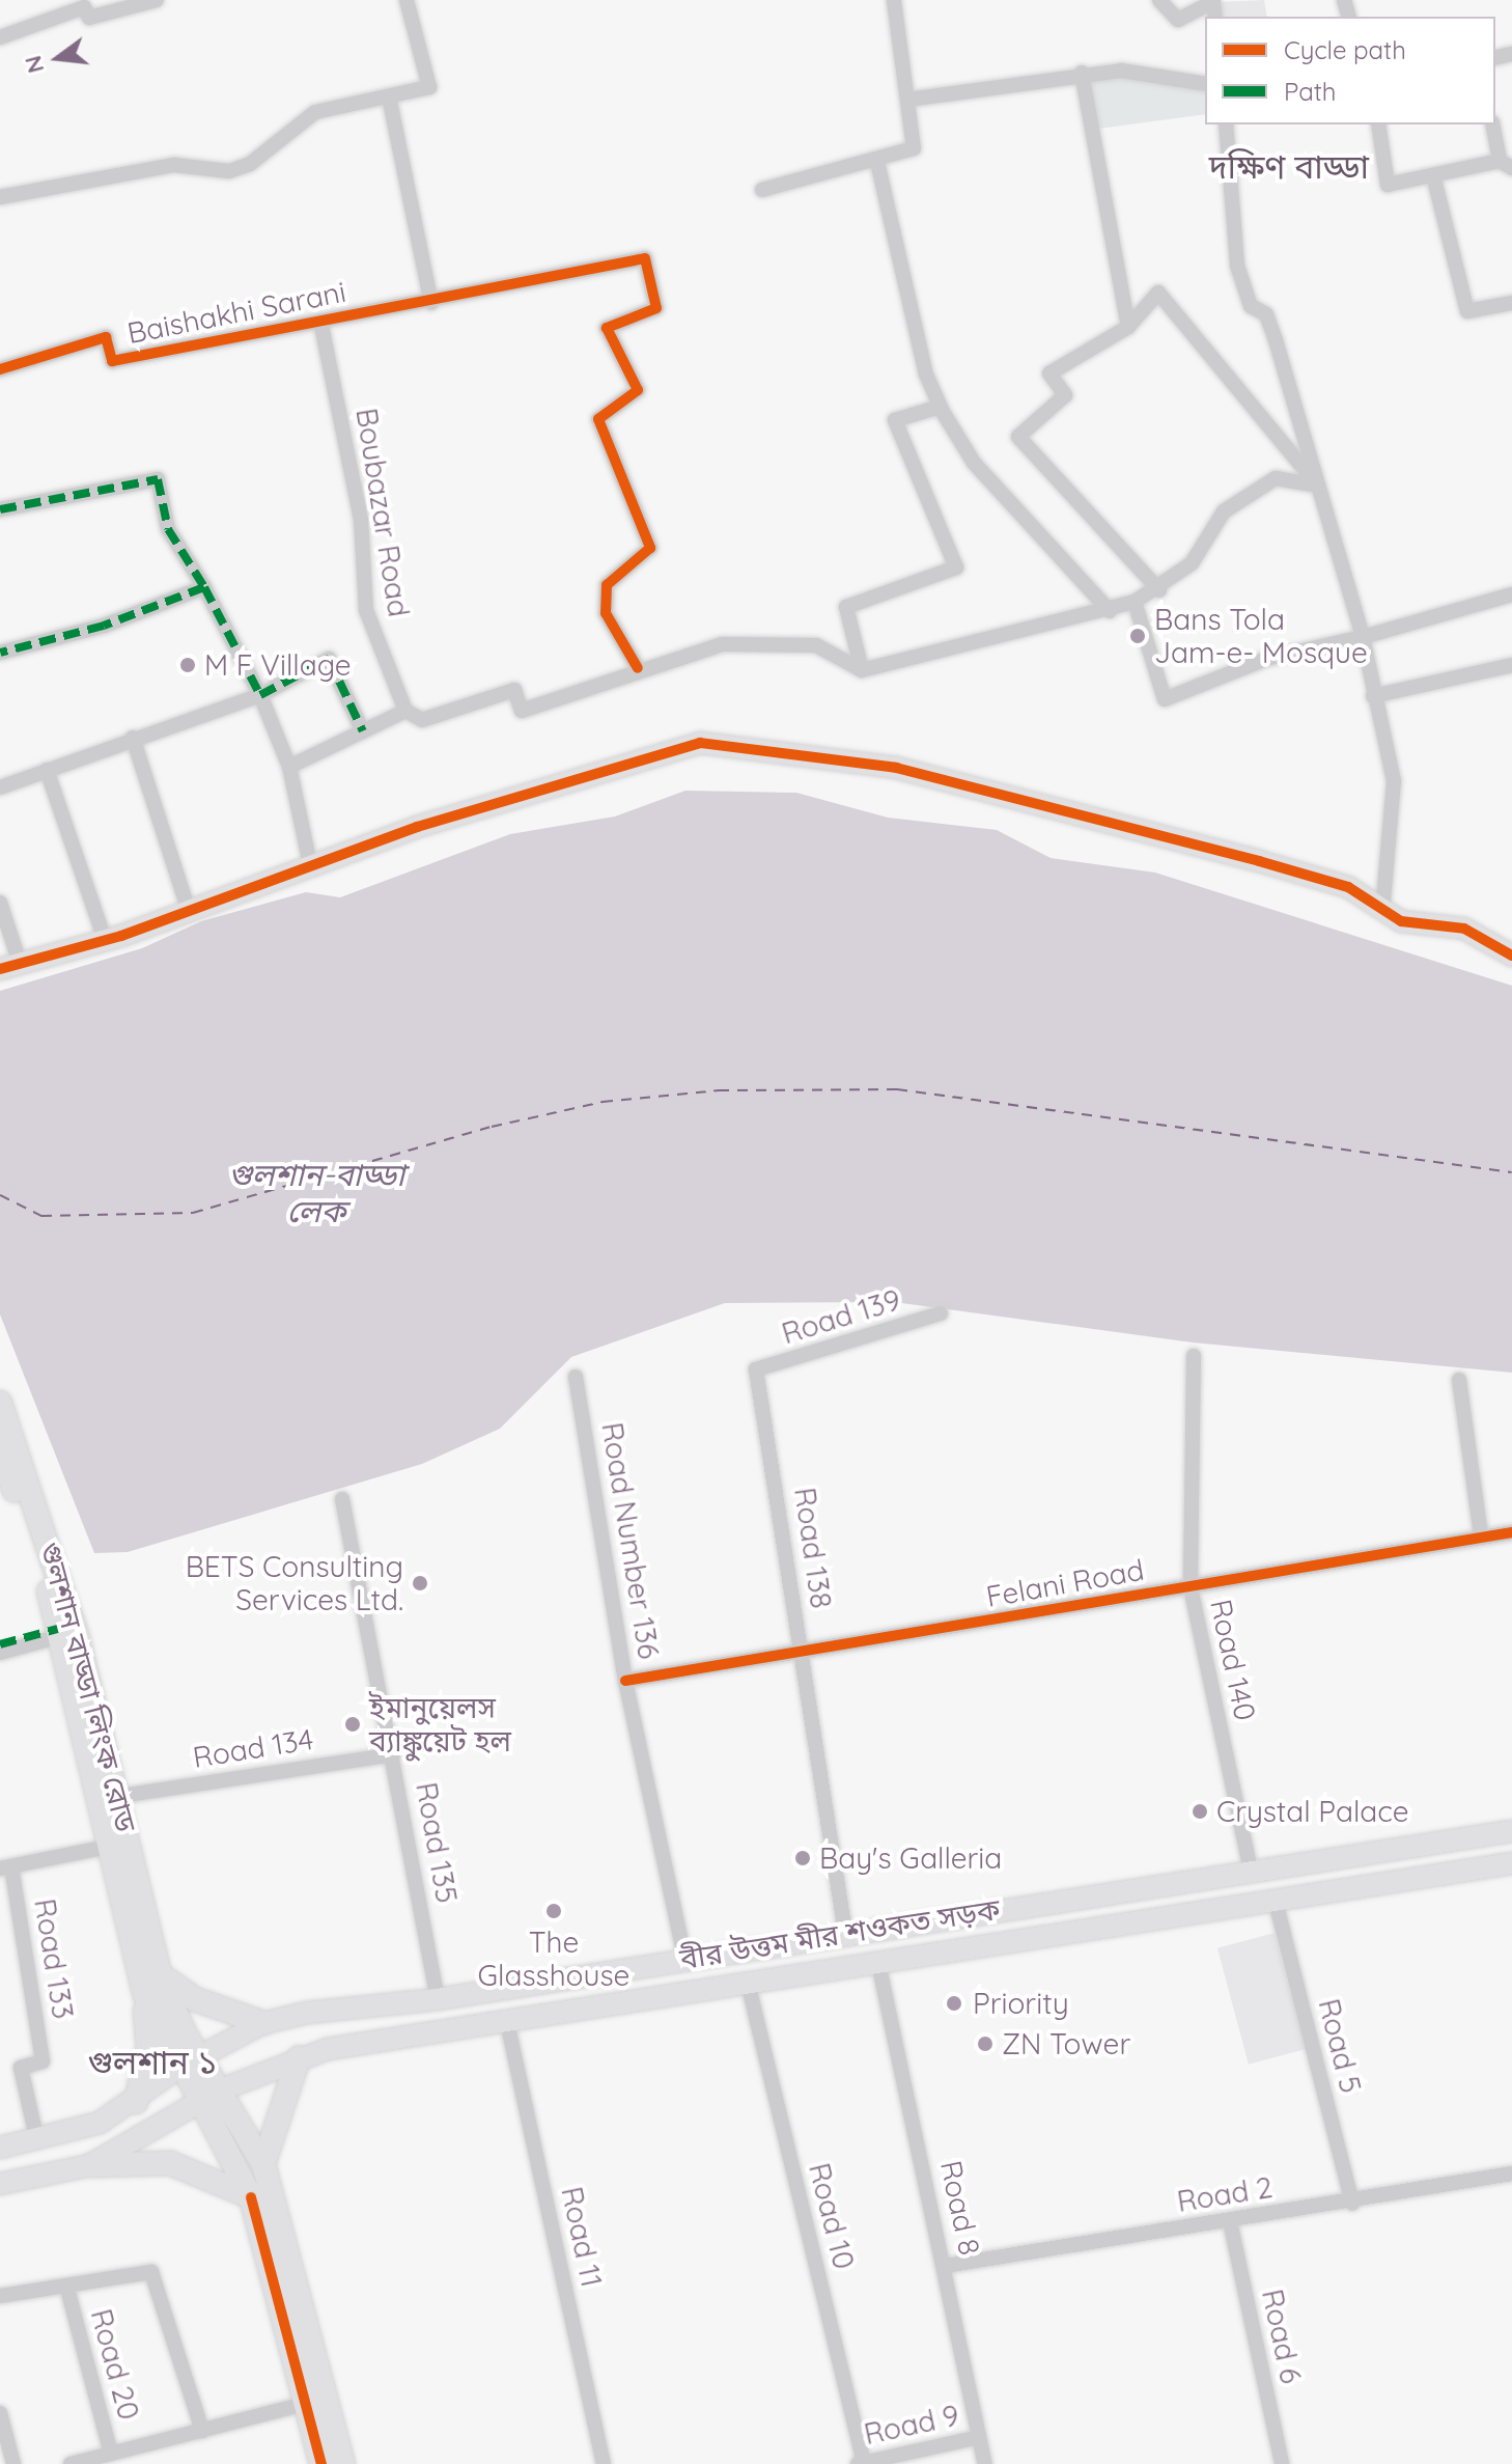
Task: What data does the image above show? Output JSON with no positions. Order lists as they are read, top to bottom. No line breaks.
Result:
{"streets":{"main road":["গুলশান বাড্ডা লিংক রোড","বীর উত্তম মীর শওকত সড়ক"],"street":["Baishakhi Sarani","Boubazar Road","Road 139","Road Number 136","Road 138","Felani Road","Road 140","Road 134","Road 135","Road 133","Road 5","Road 2","Road 8","Road 10","Road 11","Road 6","Road 20","Road 9"]},"crossings":[["Baishakhi Sarani","Boubazar Road"],["Road 139","Road 138"],["Road Number 136","Felani Road"],["Road Number 136","বীর উত্তম মীর শওকত সড়ক"],["Road 138","Felani Road"],["Road 138","বীর উত্তম মীর শওকত সড়ক"],["Felani Road","Road 140"],["Road 140","বীর উত্তম মীর শওকত সড়ক"],["গুলশান বাড্ডা লিংক রোড","Road 134"],["Road 134","Road 135"],["Road 135","বীর উত্তম মীর শওকত সড়ক"],["বীর উত্তম মীর শওকত সড়ক","Road 133"],["বীর উত্তম মীর শওকত সড়ক","Road 5"],["বীর উত্তম মীর শওকত সড়ক","Road 8"],["বীর উত্তম মীর শওকত সড়ক","Road 10"],["বীর উত্তম মীর শওকত সড়ক","Road 11"],["Road 5","Road 2"],["Road 2","Road 8"],["Road 2","Road 6"],["Road 8","Road 9"],["Road 10","Road 9"]],"districts":["দক্ষিণ বাড্ডা","গুলশান ১"],"water":["গুলশান-বাড্ডা লেক"],"places":["Bans Tola Jam-e- Mosque","M F Village","BETS Consulting Services Ltd.","ইমানুয়েলস ব্যাঙ্কুয়েট হল","Crystal Palace","Bay's Galleria","The Glasshouse","Priority","ZN Tower"],"legend":["Cycle path","Path"],"north":"left"}
